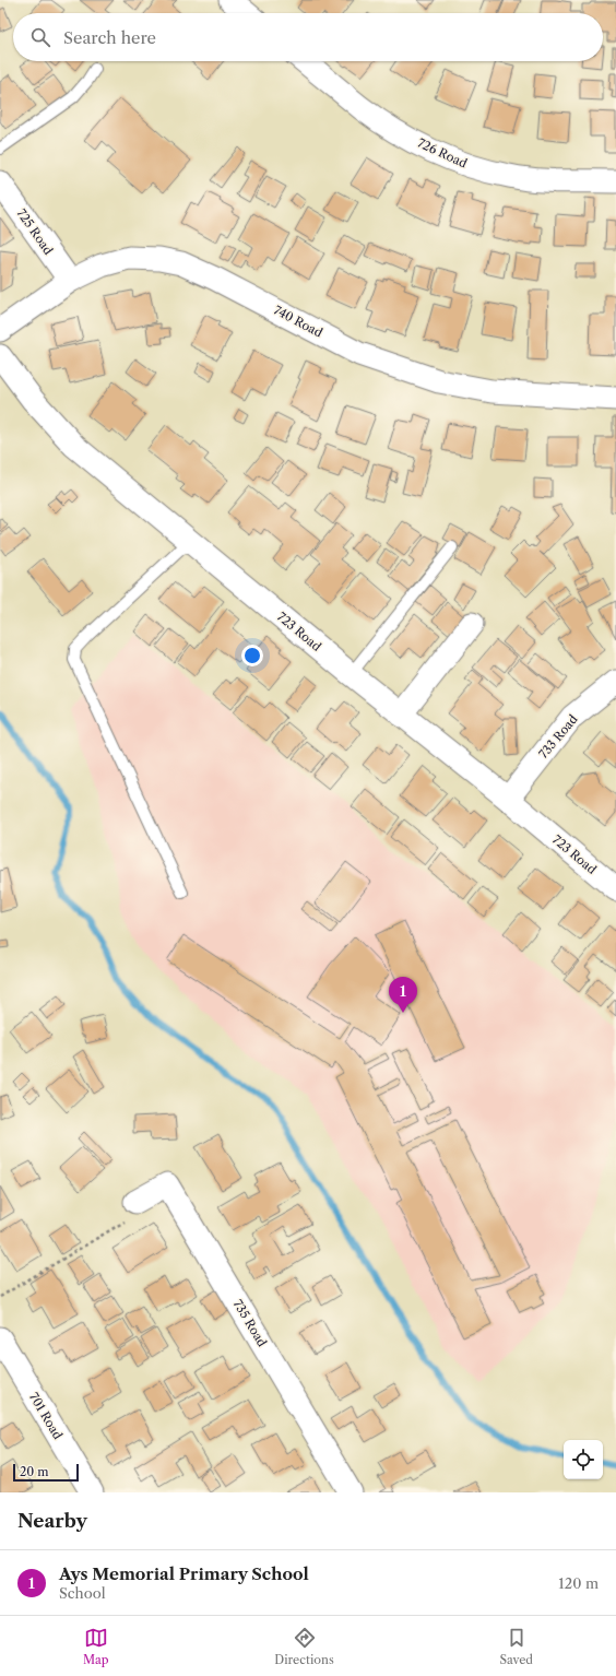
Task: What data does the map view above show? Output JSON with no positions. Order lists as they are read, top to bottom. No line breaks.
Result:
{"streets":{"street":["726 Road","725 Road","740 Road","723 Road","733 Road","735 Road","701 Road"]},"crossings":[["725 Road","740 Road"],["723 Road","733 Road"]],"scale_bar":"20 m","page":{"search":"Search here","pins":"1","scale":"20 m","heading":"Nearby","list":[{"mark":"1","name":"Ays Memorial Primary School","note":"School","value":"120 m"}],"nav":["Map","Directions","Saved"]}}
